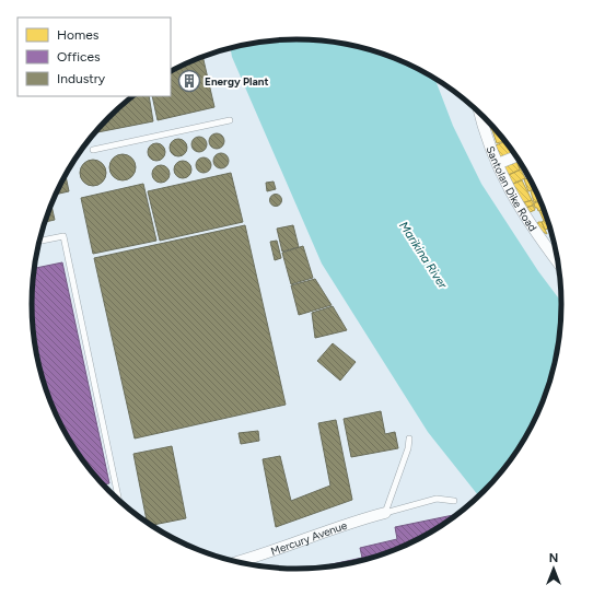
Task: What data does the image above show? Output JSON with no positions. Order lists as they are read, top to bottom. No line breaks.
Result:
{"streets":{"street":["Santolan Dike Road","Mercury Avenue"]},"water":["Marikina River"],"places":{"building":["Energy Plant"]},"legend":["Homes","Offices","Industry"],"north":"top"}
